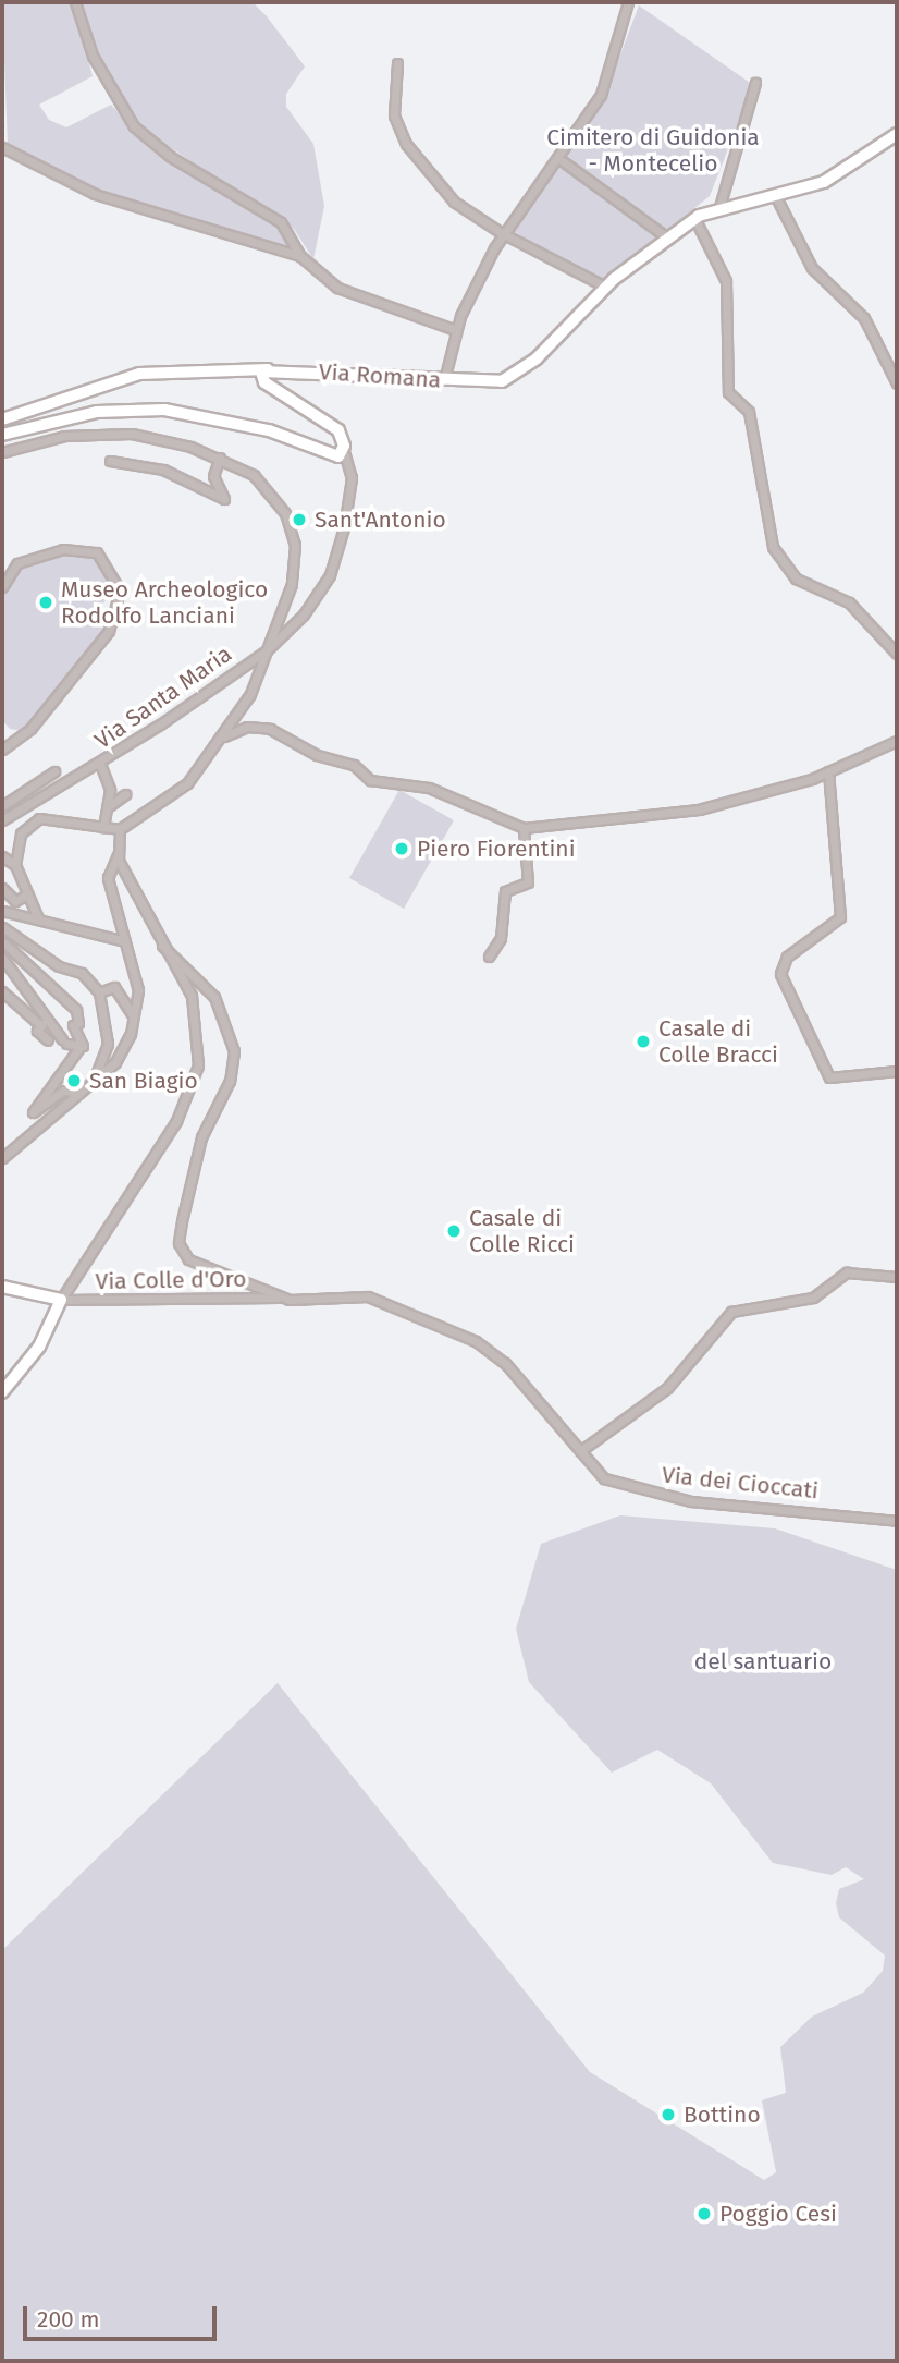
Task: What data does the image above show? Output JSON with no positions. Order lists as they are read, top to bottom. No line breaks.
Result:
{"streets":{"street":["Via Romana","Via Santa Maria","Via Colle d'Oro","Via dei Cioccati"]},"crossings":[["Via Romana","Via Santa Maria"],["Via Colle d'Oro","Via dei Cioccati"]],"parks":["Cimitero di Guidonia - Montecelio","del santuario"],"places":["Sant'Antonio","Museo Archeologico Rodolfo Lanciani","Piero Fiorentini","Casale di Colle Bracci","San Biagio","Casale di Colle Ricci","Bottino","Poggio Cesi"],"scale_bar":"200 m"}
